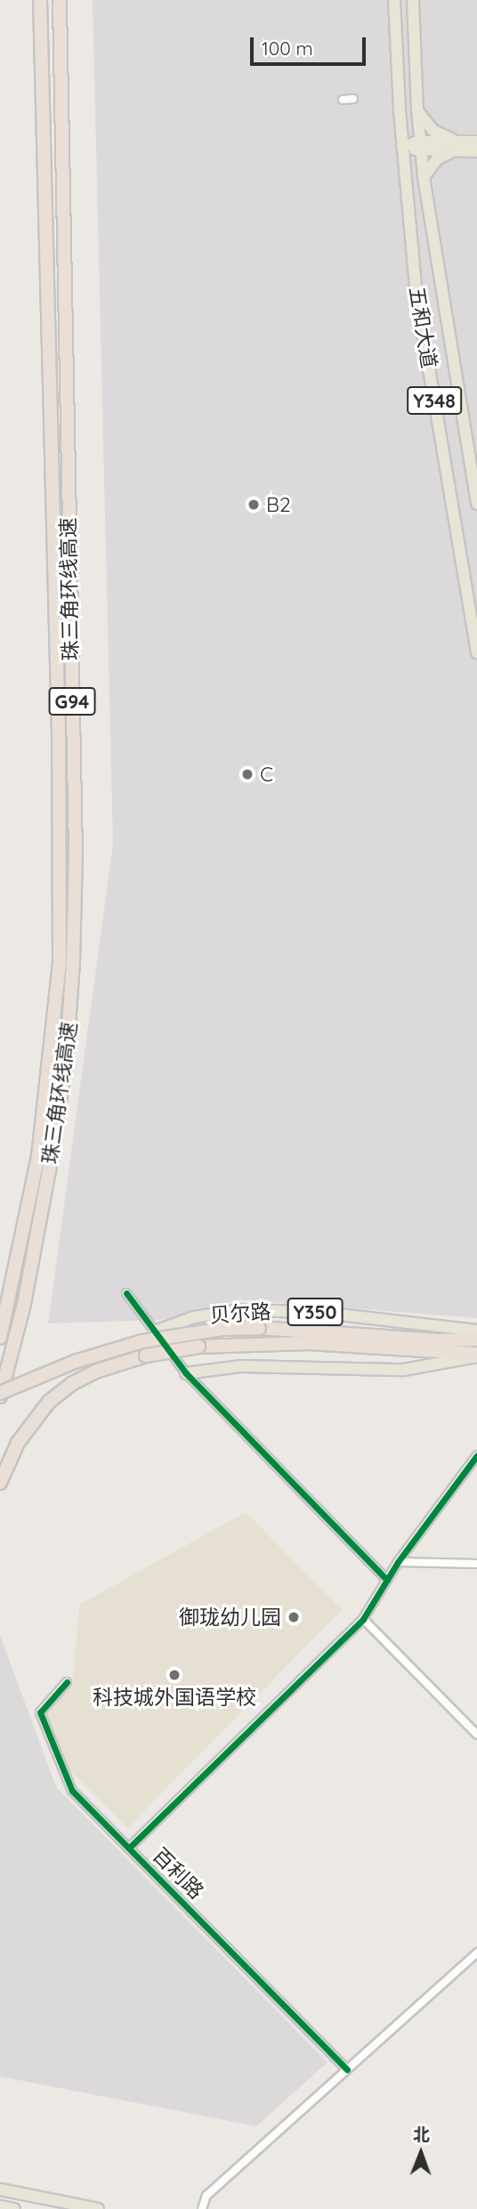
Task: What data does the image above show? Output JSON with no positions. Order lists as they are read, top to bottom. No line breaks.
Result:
{"streets":{"highway":["珠三角环线高速","G94"],"main road":["五和大道","Y348","Y350","贝尔路"],"street":["百利路"]},"places":["B2","C","御珑幼儿园","科技城外国语学校"],"scale_bar":"100 m","north":"top"}
